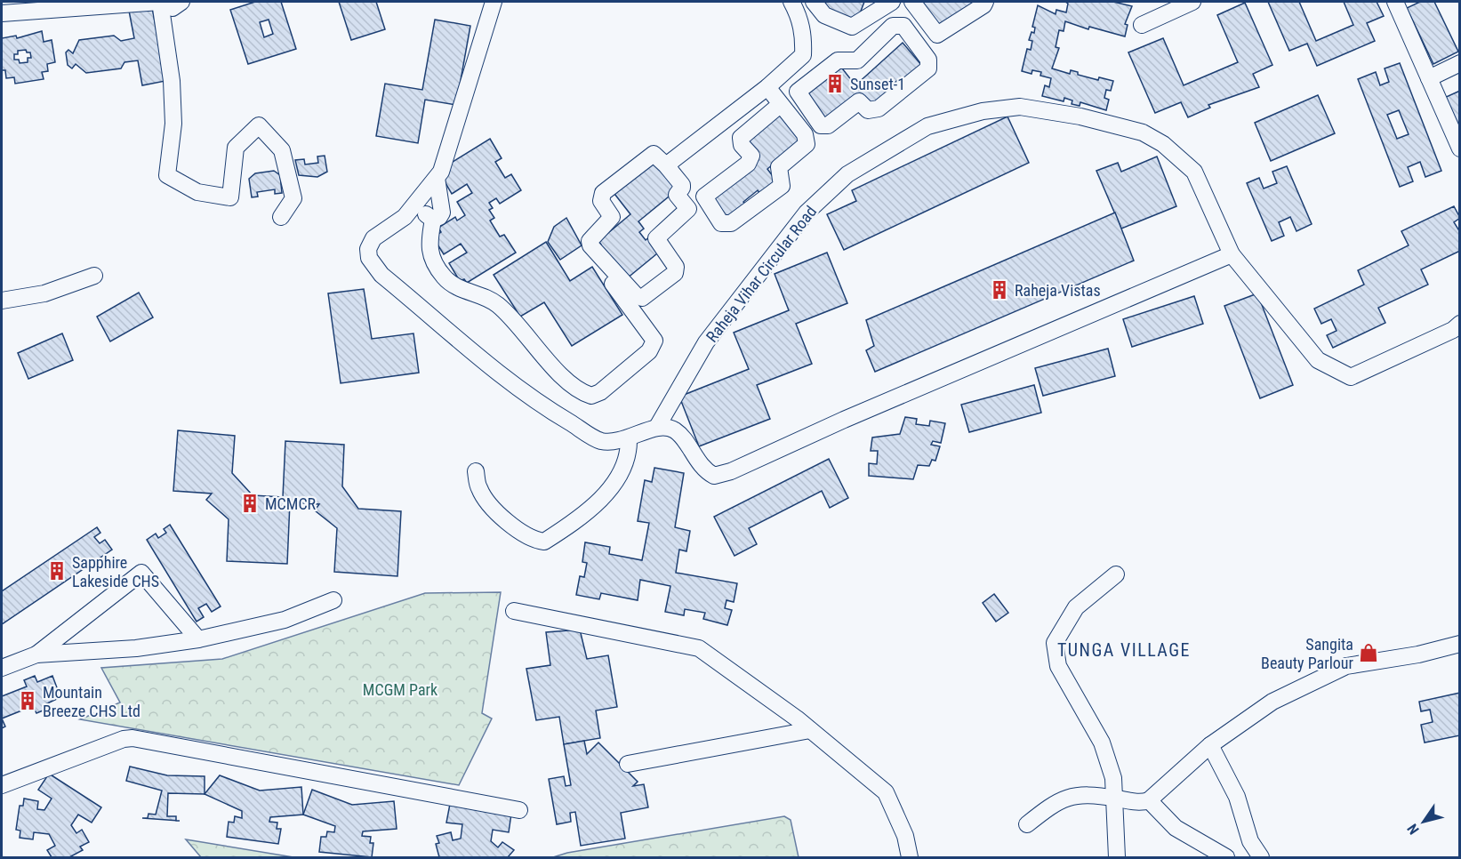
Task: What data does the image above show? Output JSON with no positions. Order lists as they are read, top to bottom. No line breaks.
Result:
{"streets":{"street":["Raheja Vihar Circular Road"]},"districts":["TUNGA VILLAGE"],"parks":["MCGM Park"],"places":{"building":["Sunset-1","Raheja Vistas","MCMCR","Sapphire Lakeside CHS","Mountain Breeze CHS Ltd"],"shop":["Sangita Beauty Parlour"]},"north":"bottom left"}
